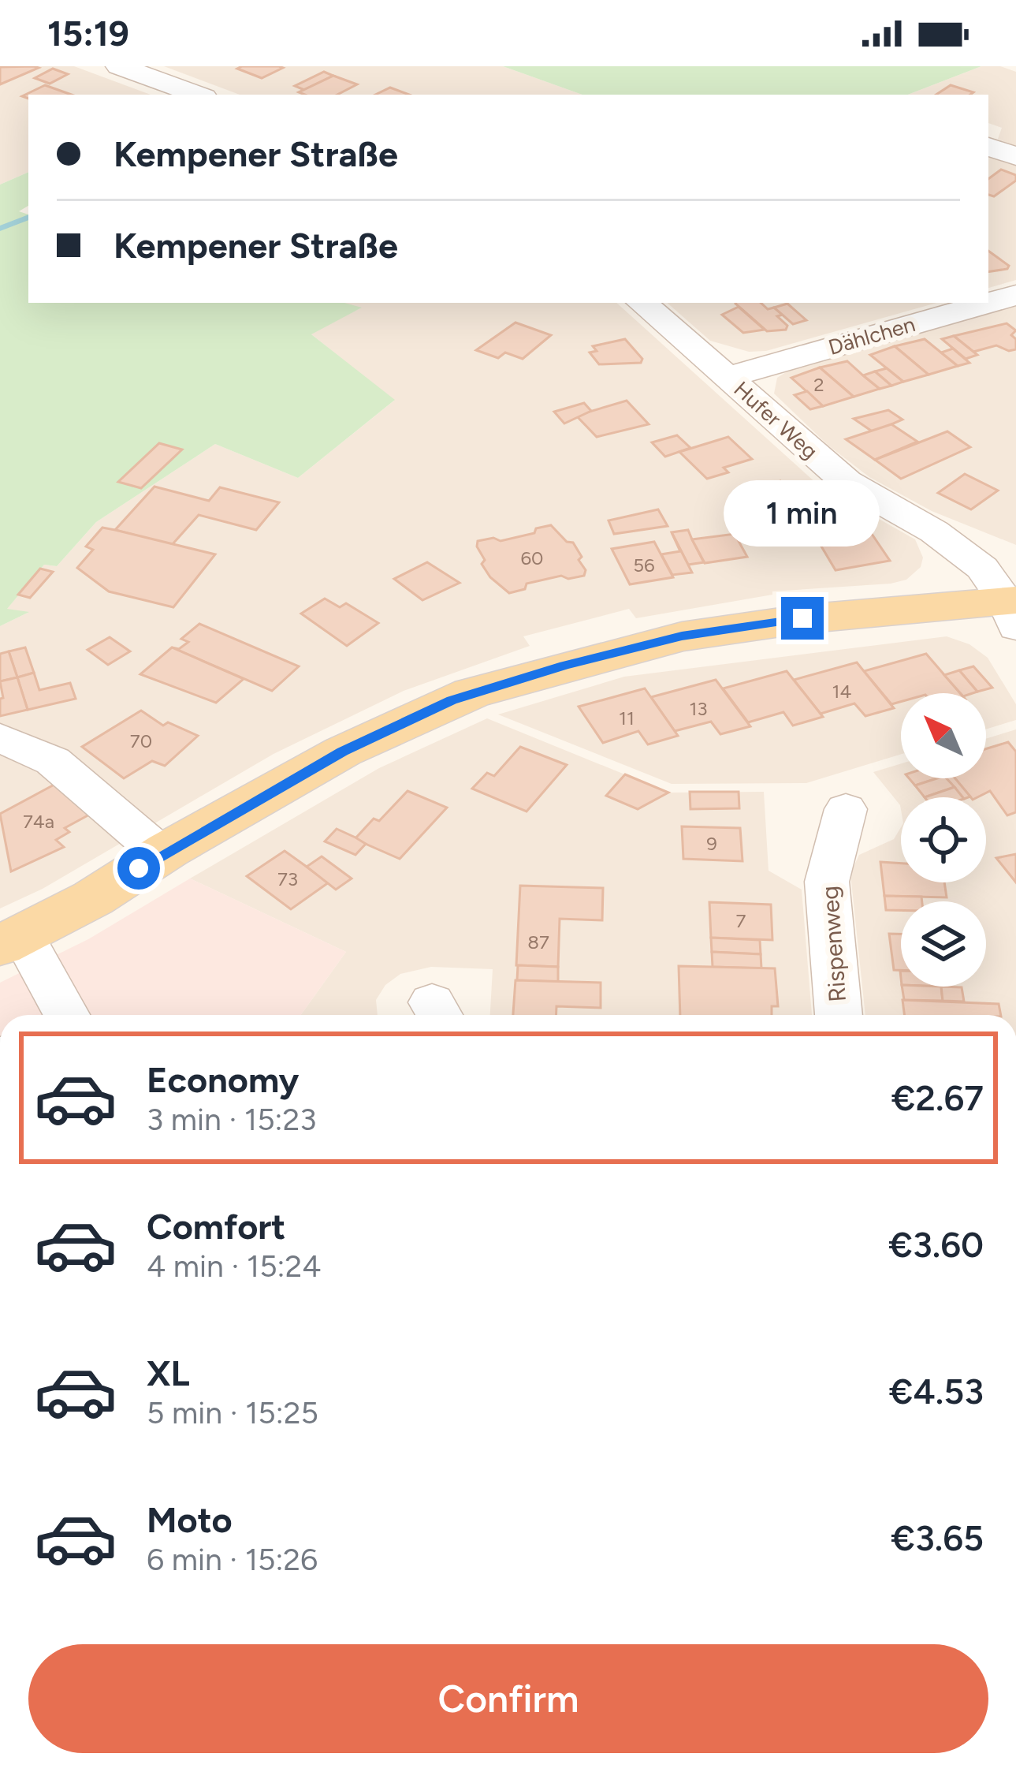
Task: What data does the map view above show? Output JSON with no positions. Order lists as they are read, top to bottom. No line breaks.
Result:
{"streets":{"street":["Dählchen","Hufer Weg","Rispenweg"]},"crossings":[["Dählchen","Hufer Weg"]],"house_numbers":["2","60","56","14","13","11","70","74a","9","73","7","87"],"north":"top left","page":{"status":"15:19","banner":["Kempener Straße","Kempener Straße"],"bubble":"1 min","list":[{"name":"Economy","note":"3 min · 15:23","value":"€2.67"},{"name":"Comfort","note":"4 min · 15:24","value":"€3.60"},{"name":"XL","note":"5 min · 15:25","value":"€4.53"},{"name":"Moto","note":"6 min · 15:26","value":"€3.65"}],"buttons":"Confirm"}}
